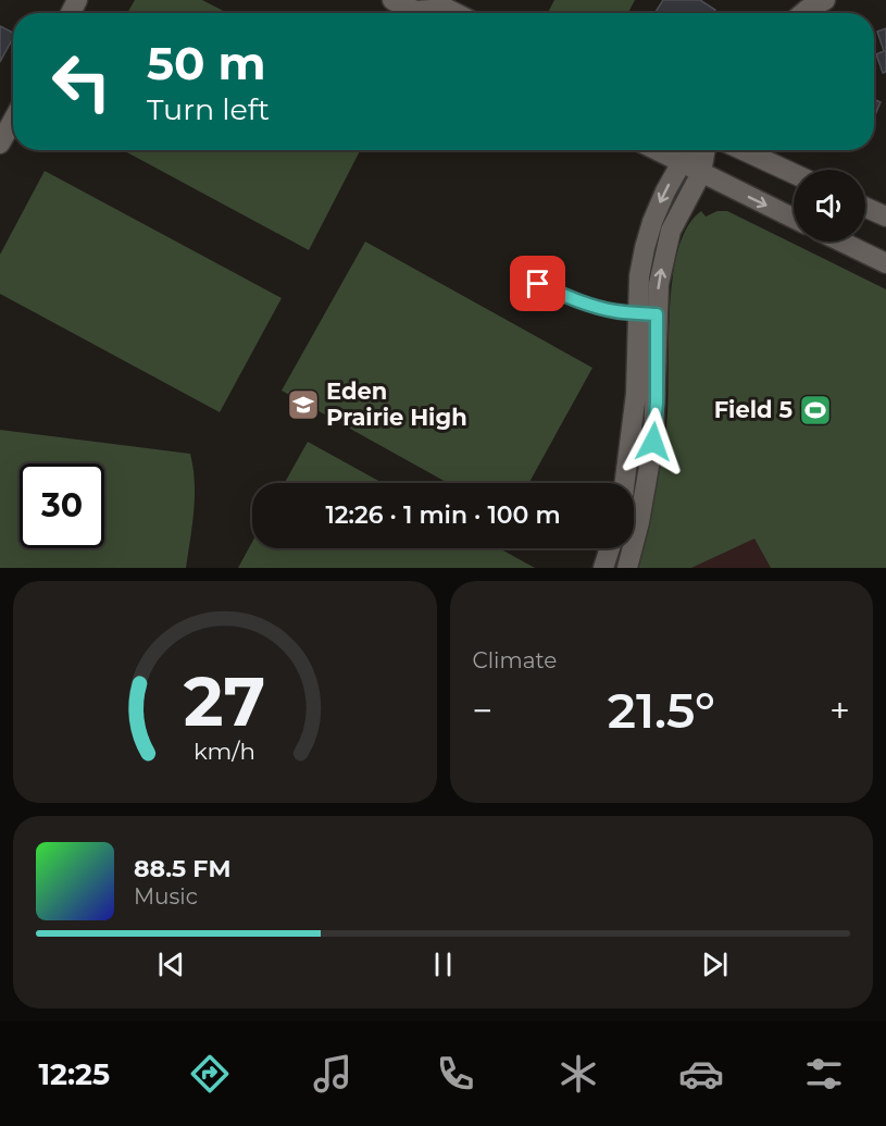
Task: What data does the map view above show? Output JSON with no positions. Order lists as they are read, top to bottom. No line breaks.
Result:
{"places":{"school or university":["Eden Prairie High"],"sports":["Field 5"]},"page":{"turn":["50 m","Turn left"],"limit":"30","trip":"12:26 · 1 min · 100 m","tile":"Climate","heat":["−","21.5°","+"],"song":["88.5 FM","Music"],"tabs":"12:25","gauge":["27","km/h"]}}
